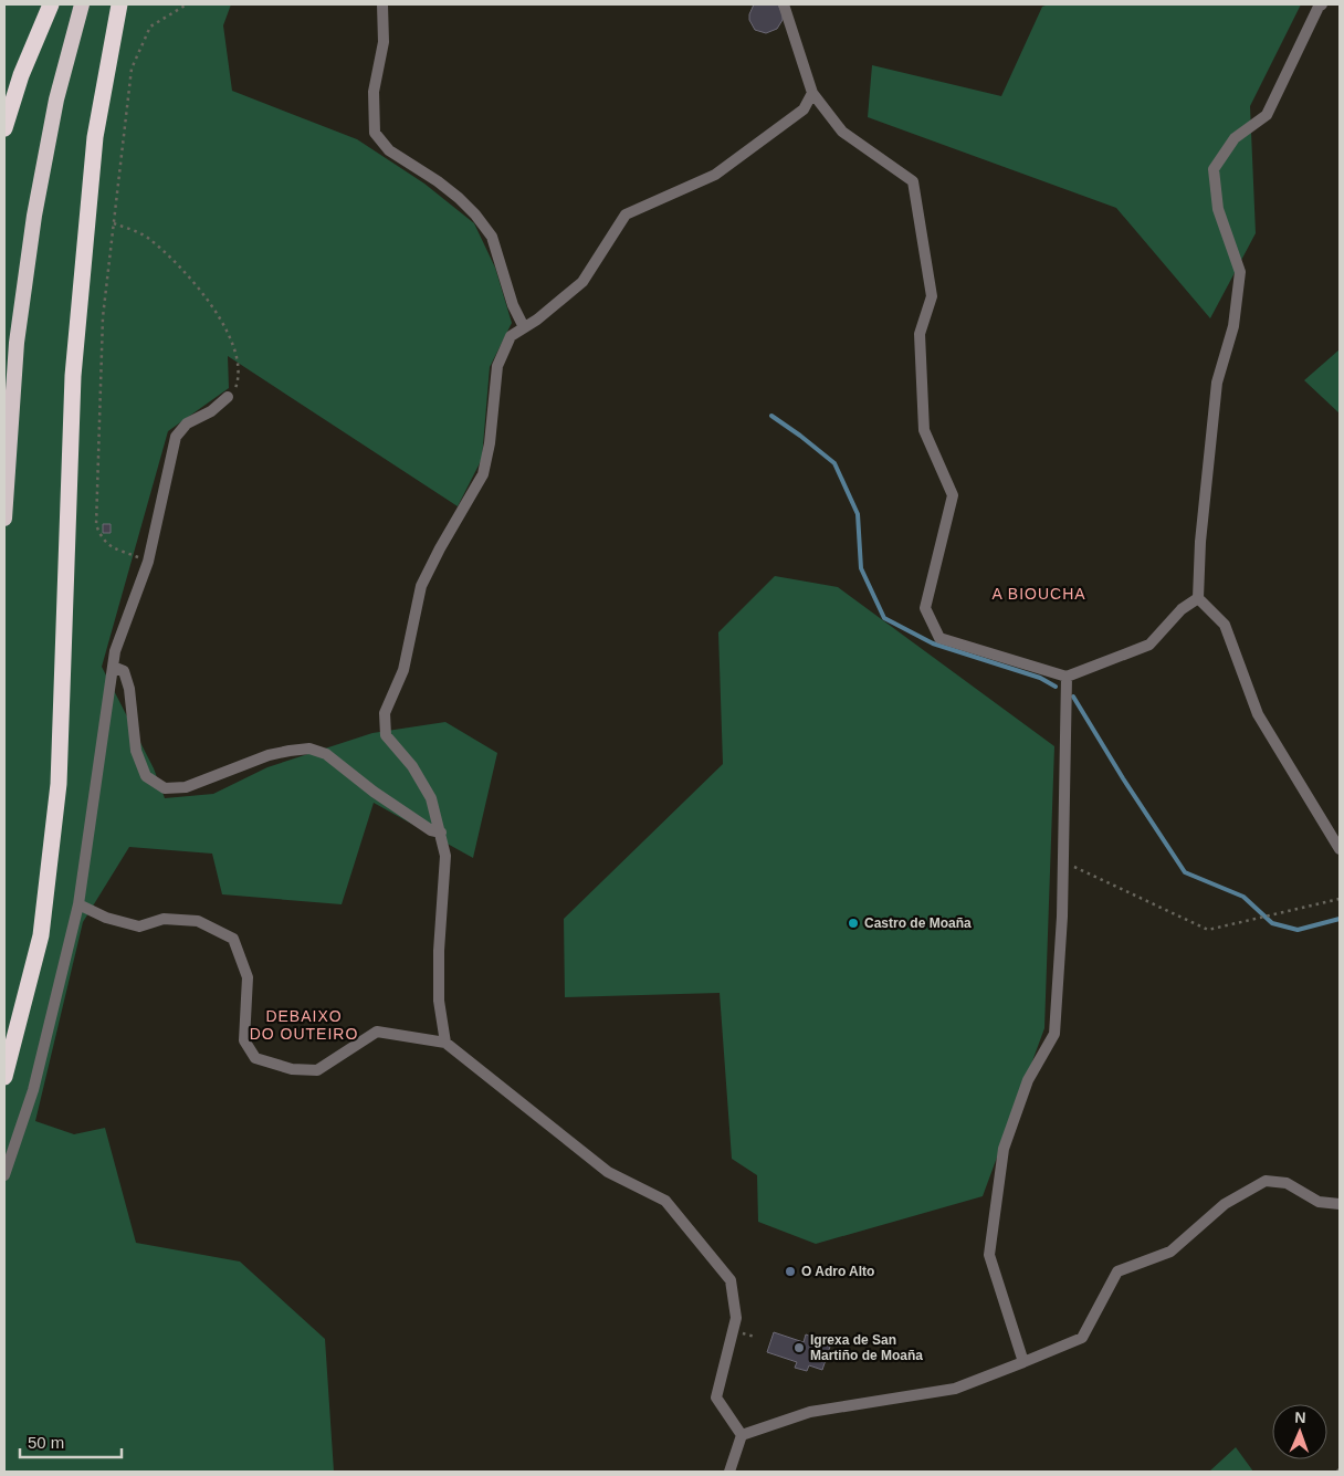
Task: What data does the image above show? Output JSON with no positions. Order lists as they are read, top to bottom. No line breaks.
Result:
{"districts":["A BIOUCHA","DEBAIXO DO OUTEIRO"],"places":["Castro de Moaña","O Adro Alto","Igrexa de San Martiño de Moaña"],"scale_bar":"50 m","north":"top"}
